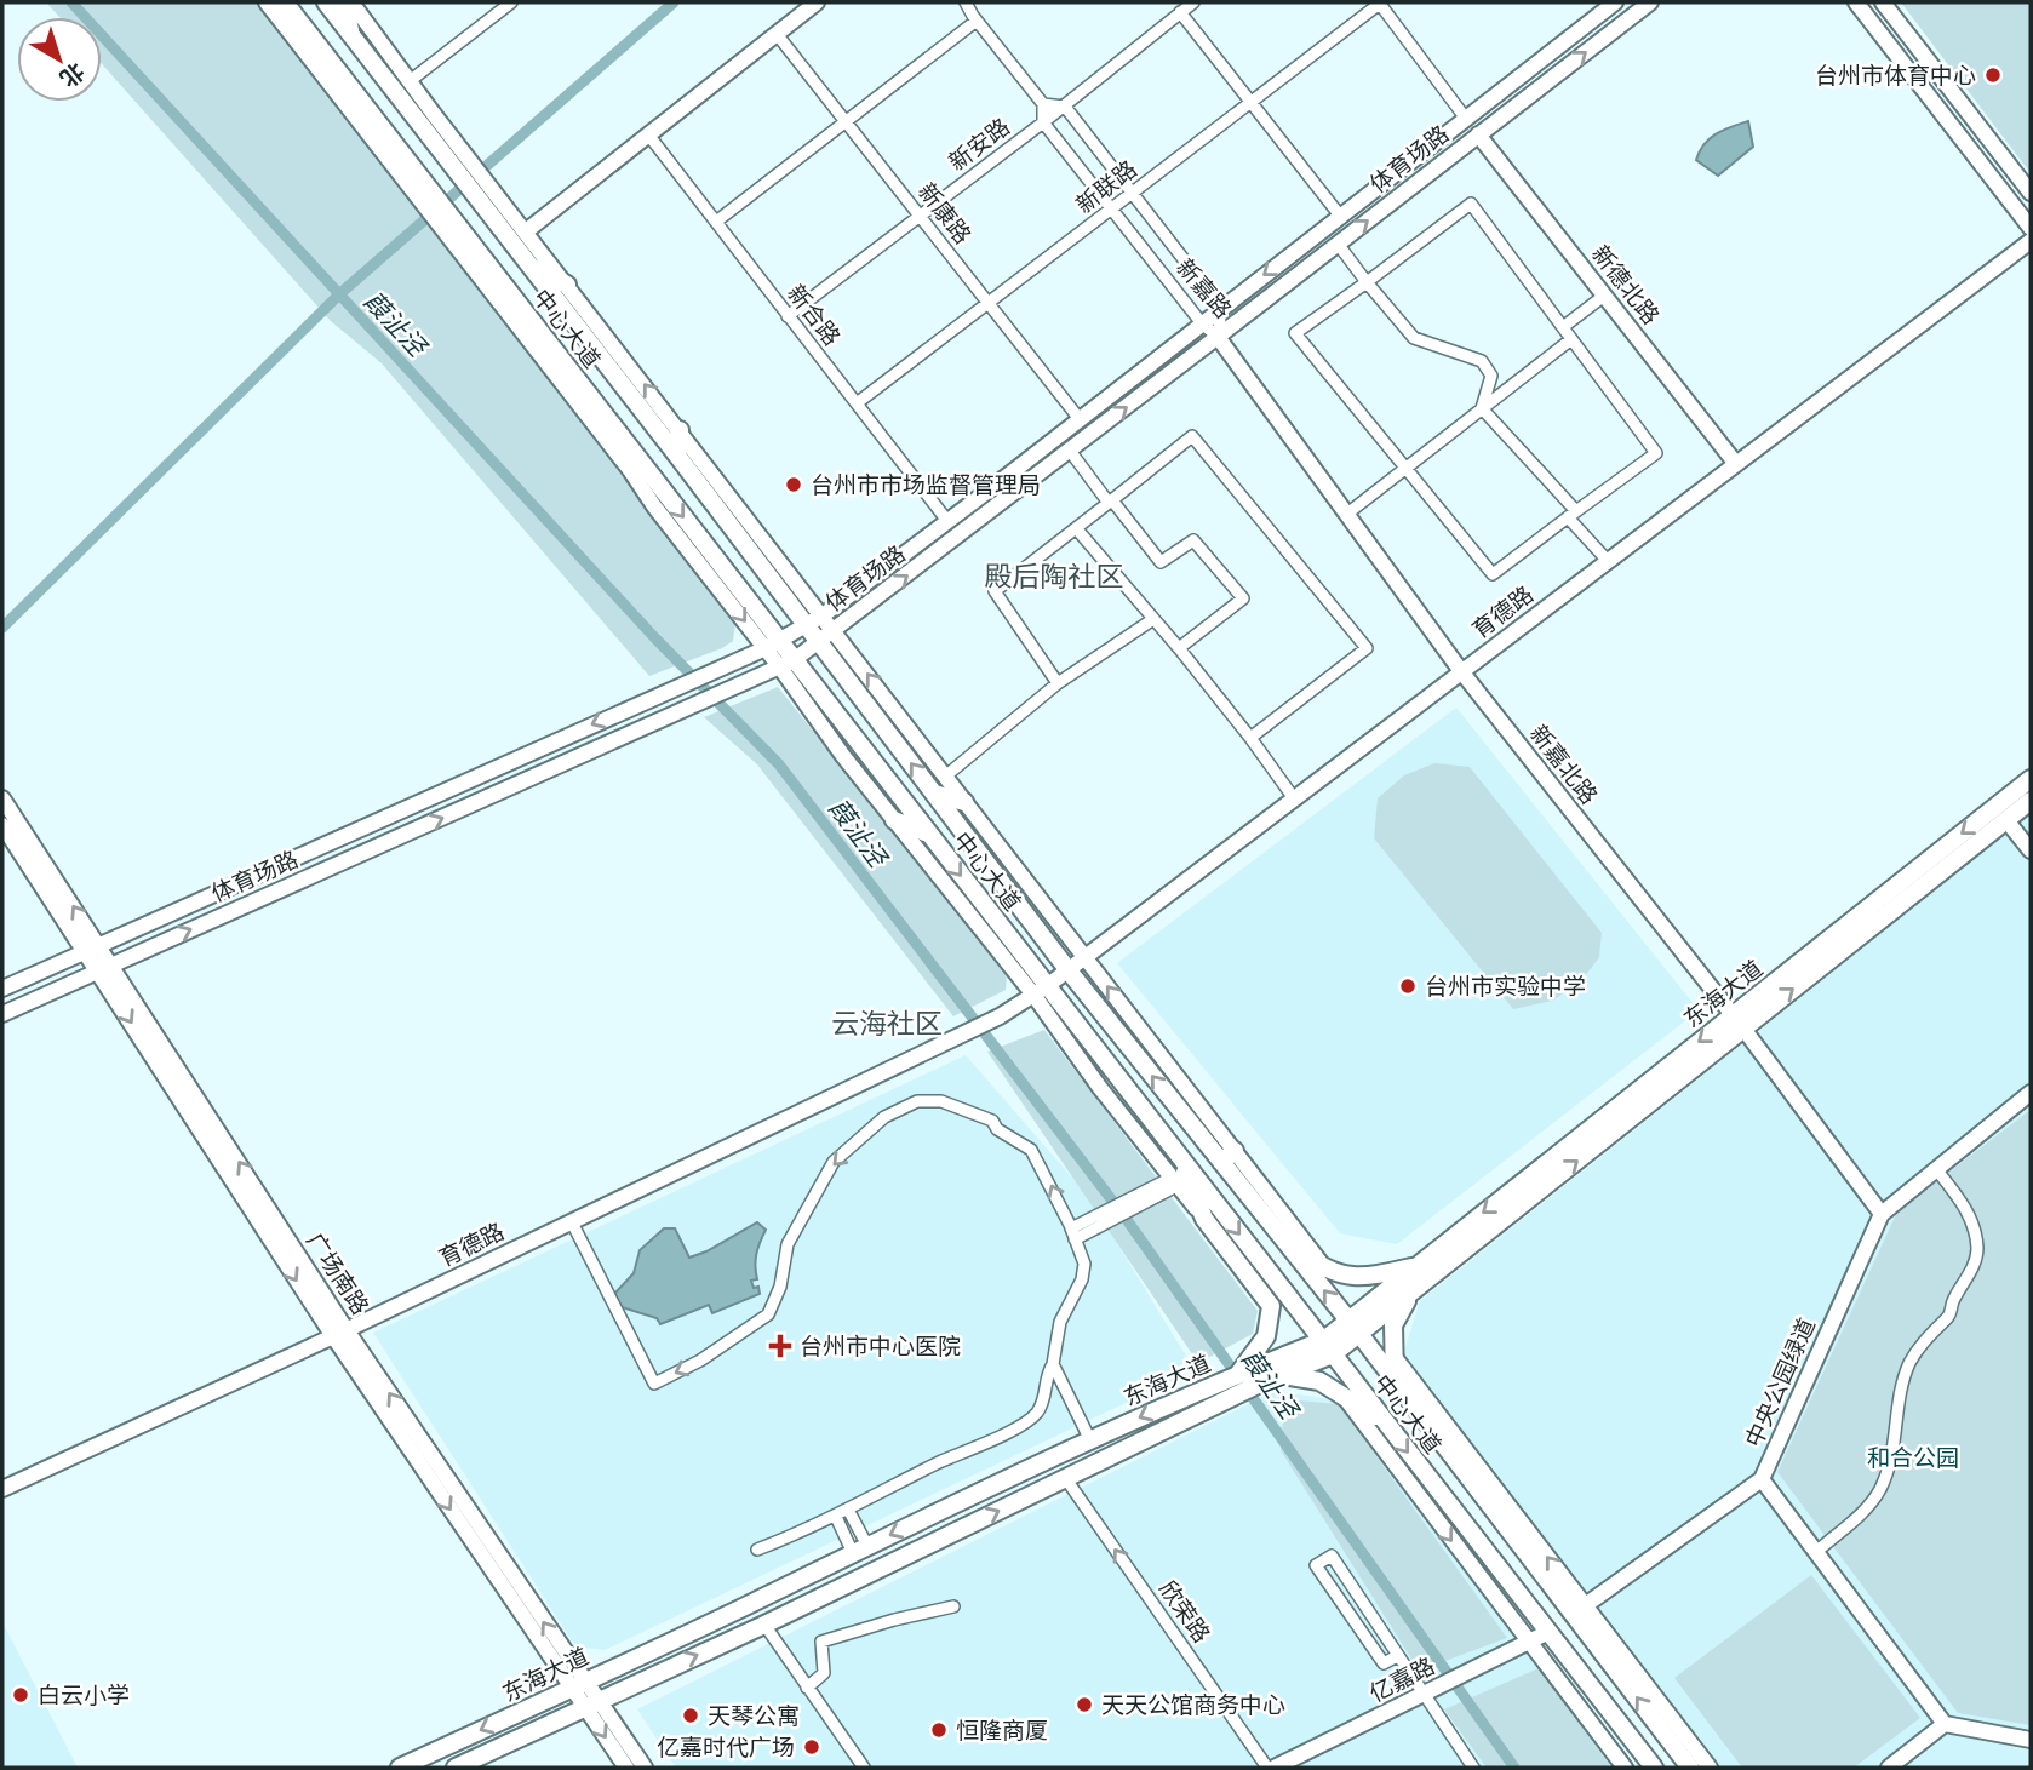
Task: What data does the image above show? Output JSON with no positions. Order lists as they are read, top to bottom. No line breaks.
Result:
{"streets":{"main road":["体育场路","新德北路","中心大道","育德路","新嘉北路","东海大道","广场南路","中央公园绿道","亿嘉路"],"street":["新安路","新联路","新康路","新嘉路","新合路","欣荣路"]},"crossings":[["新安路","新康路"],["新安路","新嘉路"],["新安路","新合路"],["体育场路","新德北路"],["体育场路","新嘉路"],["体育场路","中心大道"],["体育场路","新嘉北路"],["体育场路","广场南路"],["新联路","新康路"],["新联路","新嘉路"],["新联路","新合路"],["新德北路","育德路"],["新嘉路","新嘉北路"],["中心大道","育德路"],["中心大道","东海大道"],["中心大道","亿嘉路"],["育德路","新嘉北路"],["育德路","广场南路"],["新嘉北路","东海大道"],["新嘉北路","中央公园绿道"],["东海大道","广场南路"],["东海大道","欣荣路"]],"one_way":["欣荣路"],"districts":["殿后陶社区","云海社区"],"water":["葭沚泾"],"parks":["和合公园"],"places":{"other":["台州市体育中心","台州市市场监督管理局","台州市实验中学","白云小学","天天公馆商务中心","天琴公寓","恒隆商厦","亿嘉时代广场"],"health":["台州市中心医院"]},"north":"bottom right"}
